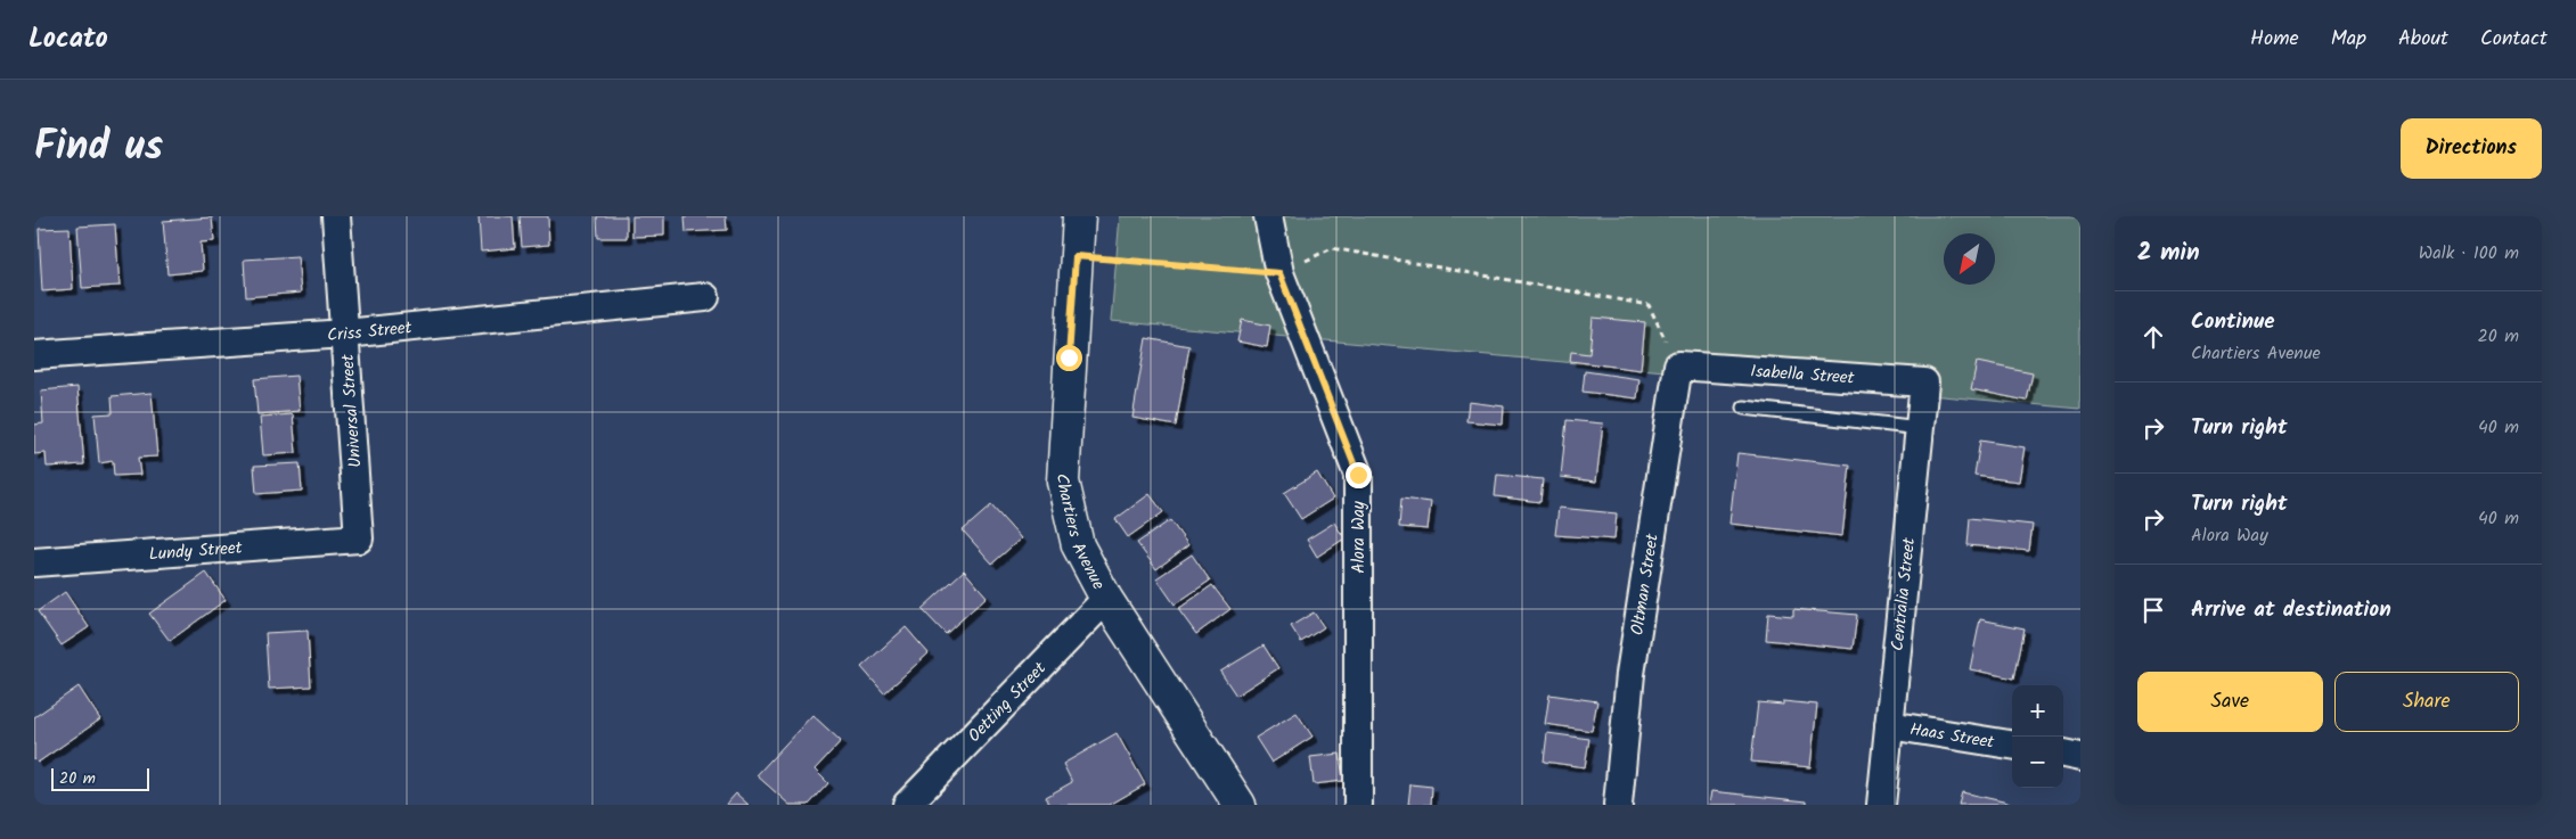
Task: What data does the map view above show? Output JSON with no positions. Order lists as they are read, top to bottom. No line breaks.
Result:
{"streets":{"street":["Criss Street","Isabella Street","Universal Street","Chartiers Avenue","Alora Way","Lundy Street","Oltman Street","Centralia Street","Oetting Street","Haas Street"]},"crossings":[["Criss Street","Universal Street"],["Isabella Street","Oltman Street"],["Isabella Street","Centralia Street"],["Universal Street","Lundy Street"],["Chartiers Avenue","Oetting Street"],["Centralia Street","Haas Street"]],"scale_bar":"20 m","north":"bottom left","page":{"header":"Locato","nav":["Home","Map","About","Contact"],"title":"Find us","buttons":["Directions",["Save","Share"]],"heading":["2 min","Walk · 100 m"],"list":[["Continue","Chartiers Avenue","20 m"],["Turn right","40 m"],["Turn right","Alora Way","40 m"],"Arrive at destination"],"map_buttons":["+","−"],"scale":"20 m"}}
